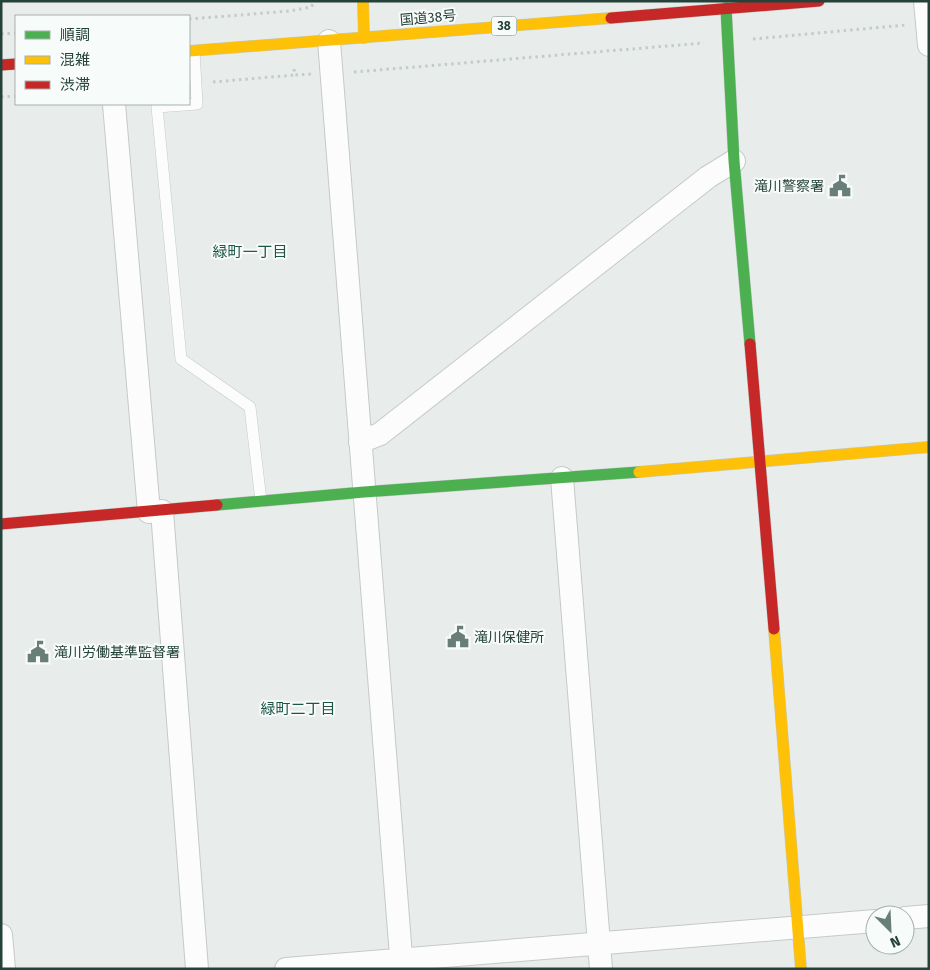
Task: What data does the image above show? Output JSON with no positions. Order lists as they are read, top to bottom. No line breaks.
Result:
{"streets":{"main road":["国道38号","38"]},"districts":["緑町一丁目","緑町二丁目"],"places":{"public building":["滝川警察署","滝川保健所","滝川労働基準監督署"]},"legend":["順調","混雑","渋滞"],"north":"bottom right"}
